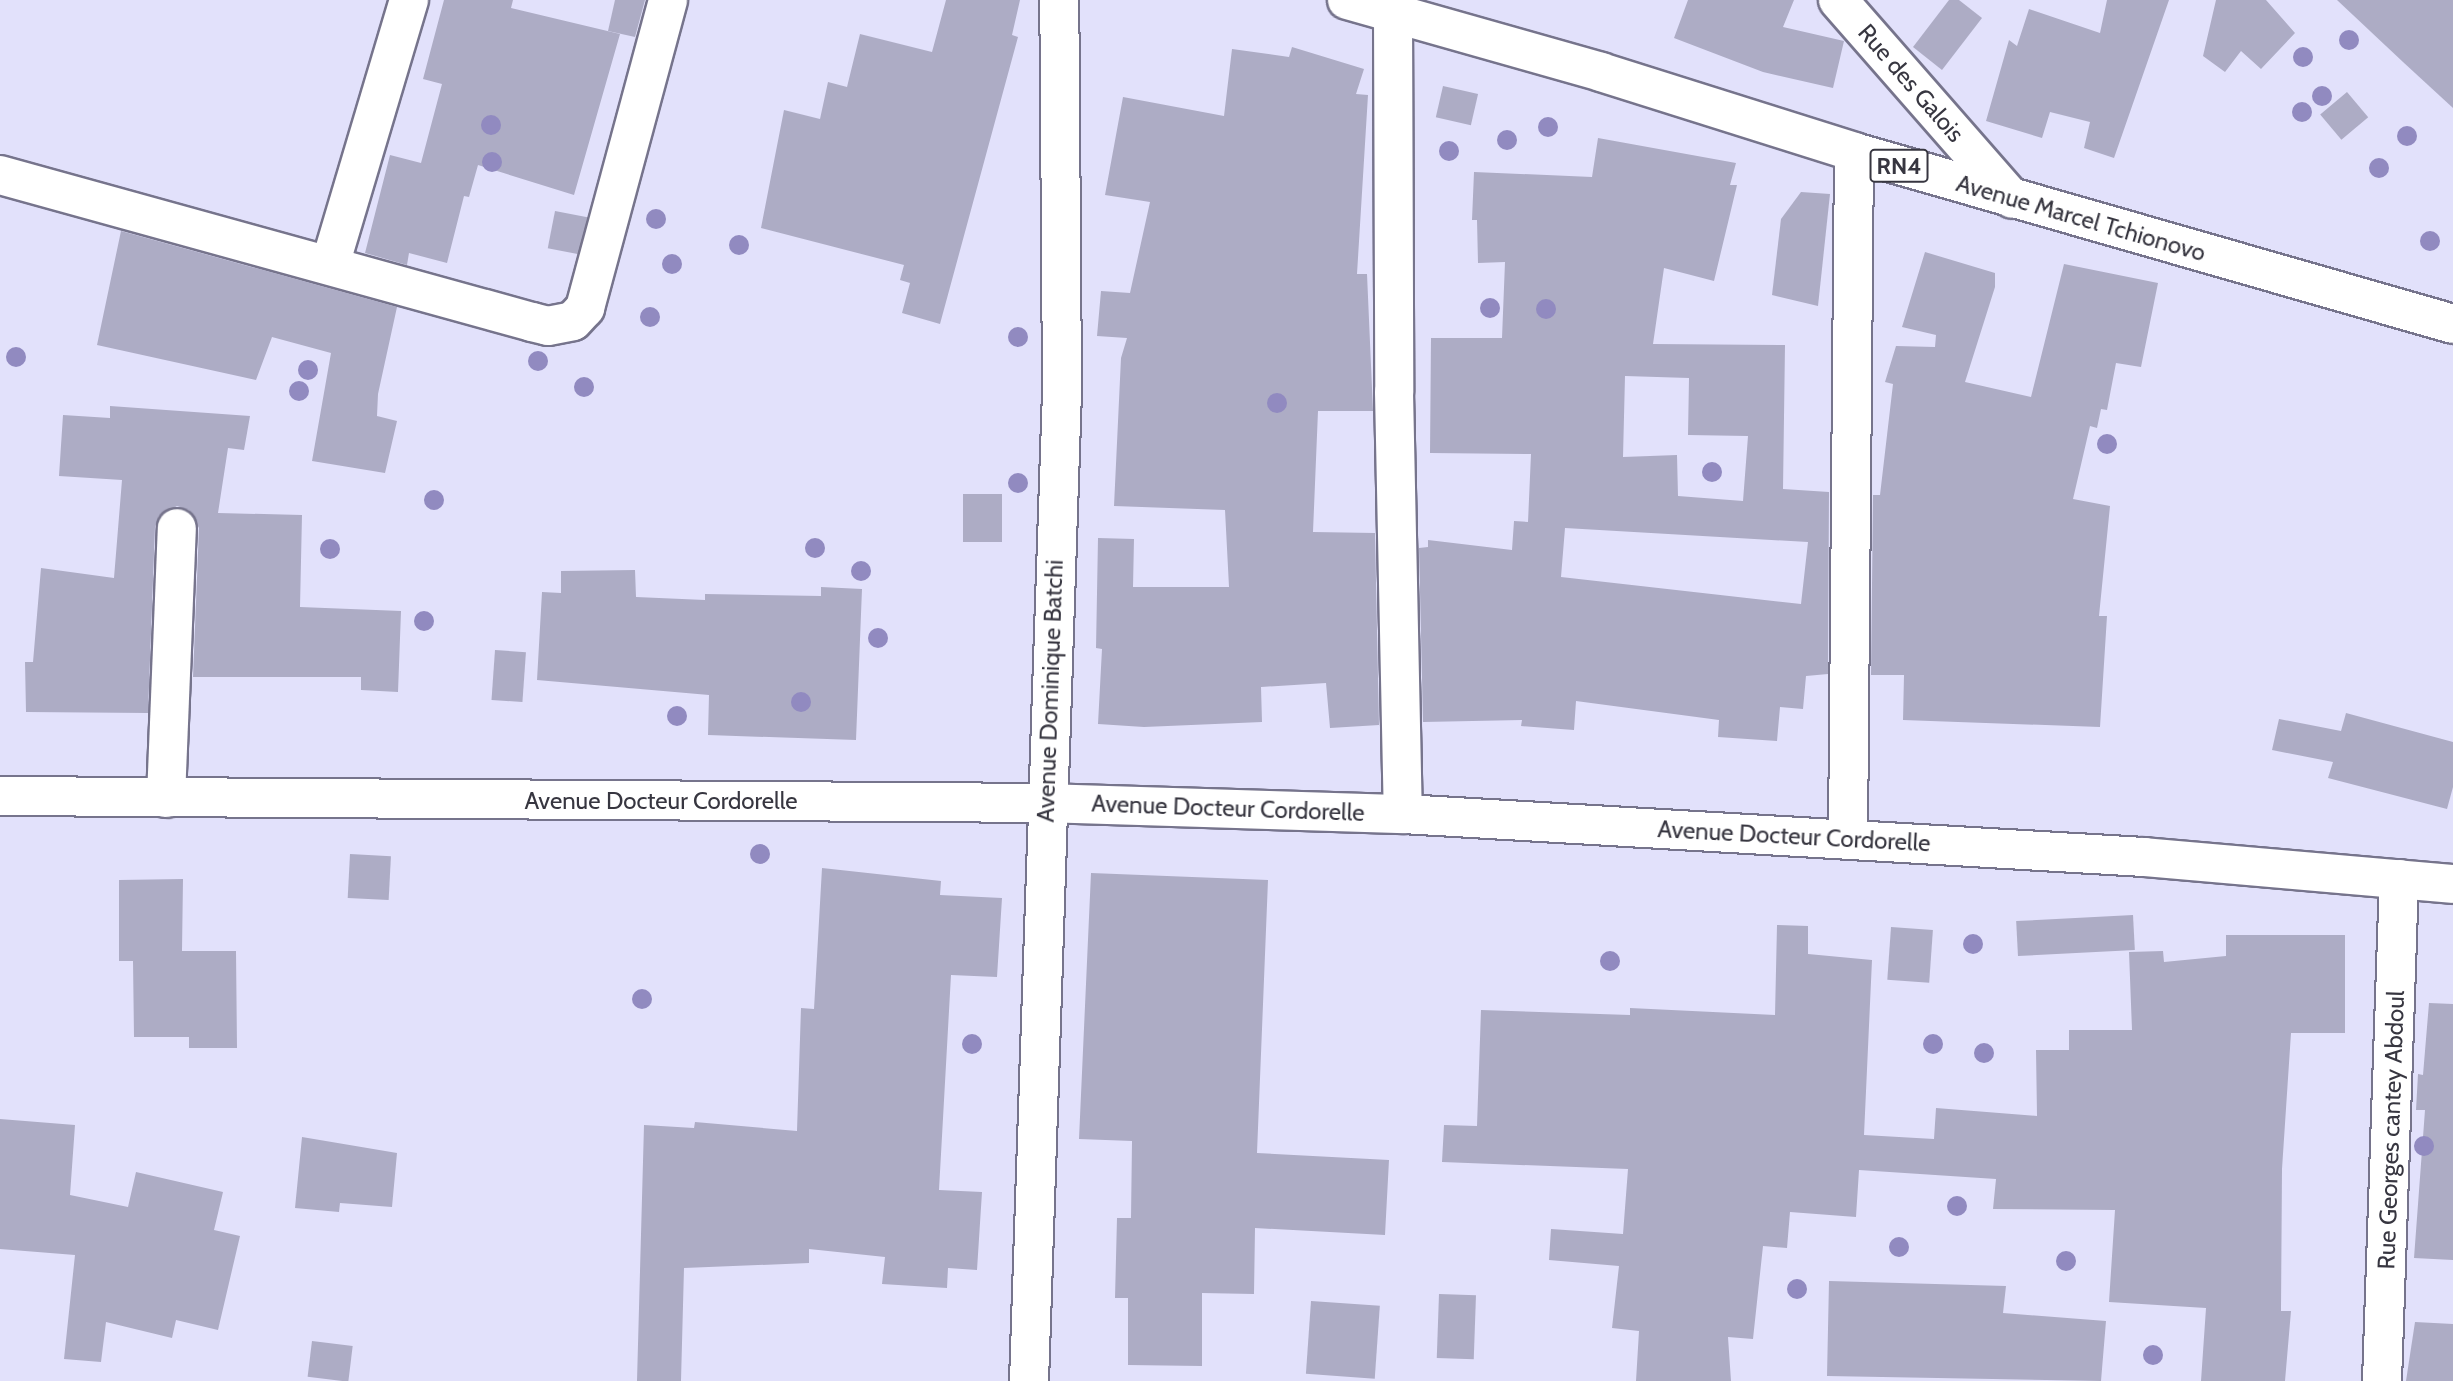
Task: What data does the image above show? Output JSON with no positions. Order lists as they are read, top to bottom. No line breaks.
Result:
{"streets":{"main road":["Rue des Galois","RN4","Avenue Marcel Tchionovo","Avenue Dominique Batchi","Avenue Docteur Cordorelle","Rue Georges cantey Abdoul"]},"crossings":[["Rue des Galois","Avenue Marcel Tchionovo"],["Avenue Dominique Batchi","Avenue Docteur Cordorelle"],["Avenue Docteur Cordorelle","Rue Georges cantey Abdoul"]]}
